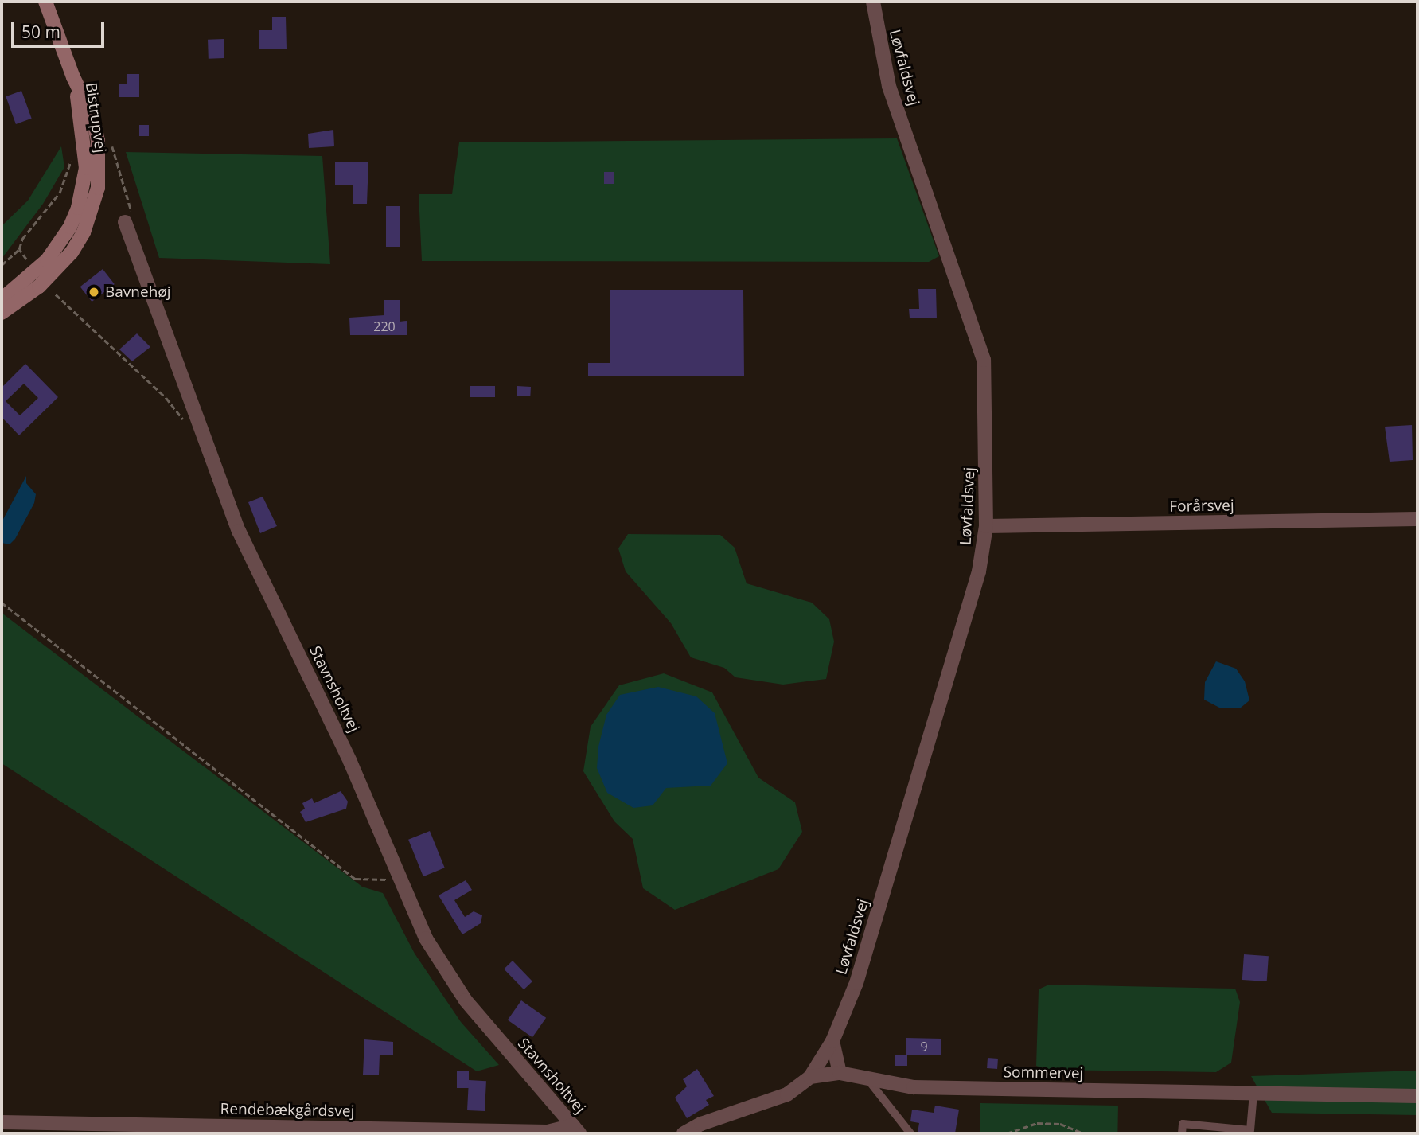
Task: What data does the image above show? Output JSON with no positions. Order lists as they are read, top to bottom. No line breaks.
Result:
{"streets":{"main road":["Bistrupvej"],"street":["Løvfaldsvej","Forårsvej","Stavnsholtvej","Sommervej","Rendebækgårdsvej"]},"crossings":[["Løvfaldsvej","Forårsvej"],["Løvfaldsvej","Sommervej"],["Stavnsholtvej","Rendebækgårdsvej"]],"places":["Bavnehøj"],"house_numbers":["220","9"],"scale_bar":"50 m"}
